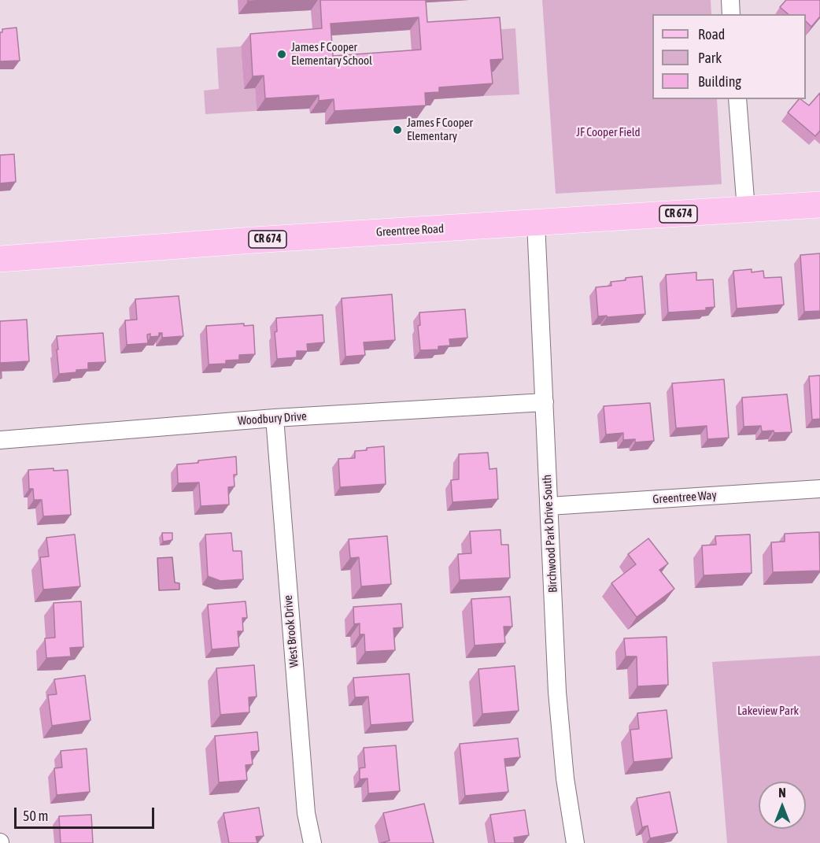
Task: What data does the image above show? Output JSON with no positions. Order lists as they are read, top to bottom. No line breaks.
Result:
{"streets":{"main road":["CR 674","Greentree Road"],"street":["Woodbury Drive","Greentree Way","Birchwood Park Drive South","West Brook Drive"]},"crossings":[["Greentree Road","Birchwood Park Drive South"],["Woodbury Drive","Birchwood Park Drive South"],["Woodbury Drive","West Brook Drive"],["Greentree Way","Birchwood Park Drive South"]],"parks":["JF Cooper Field","Lakeview Park"],"places":["James F Cooper Elementary School","James F Cooper Elementary"],"legend":["Road","Park","Building"],"scale_bar":"50 m","north":"top"}
